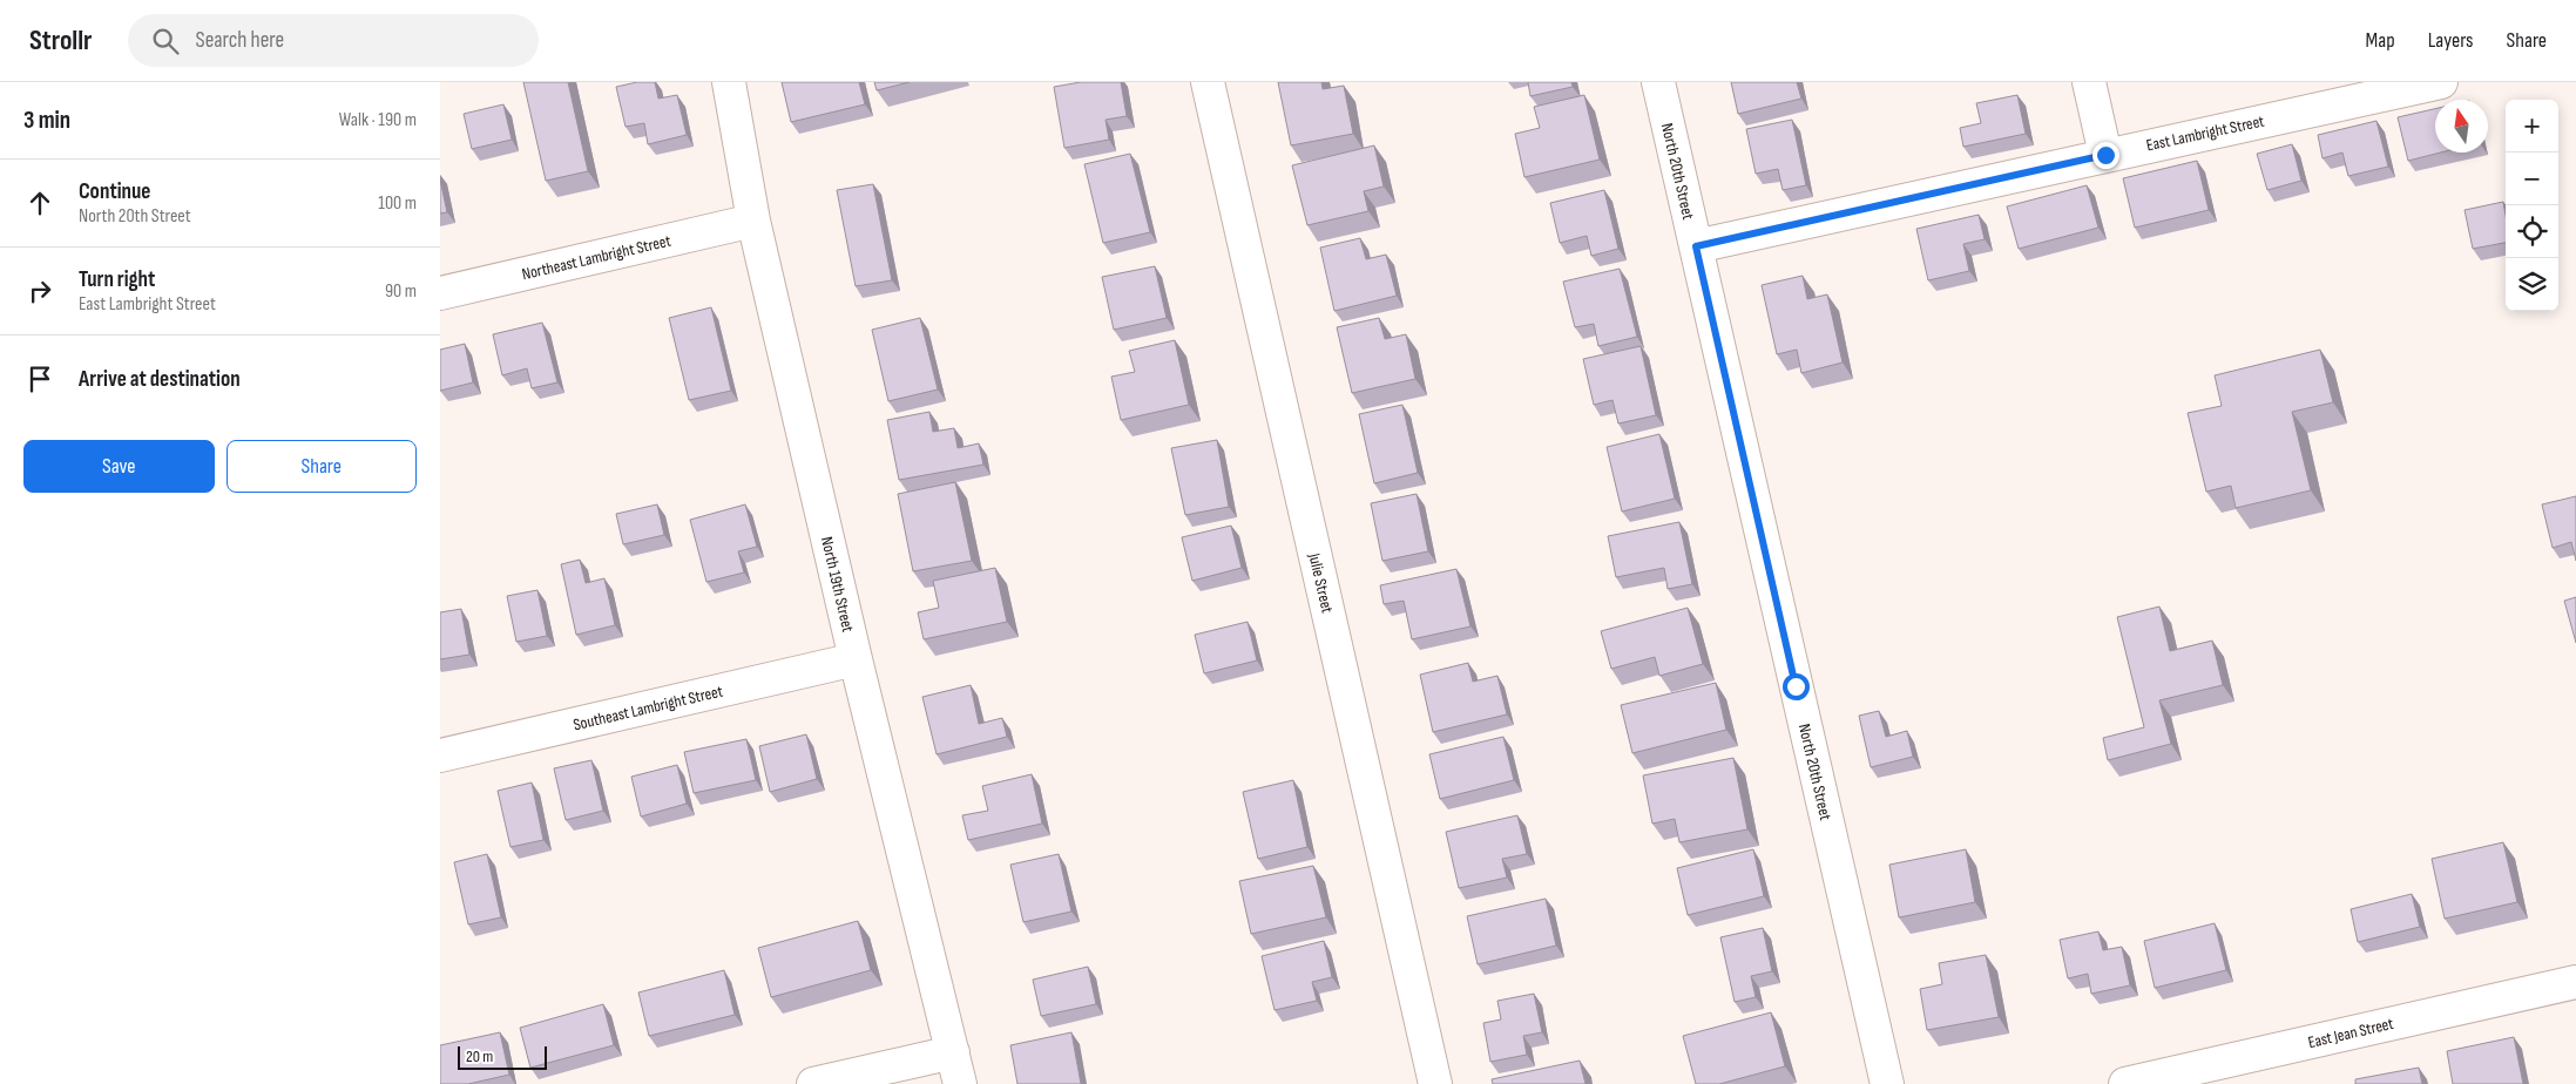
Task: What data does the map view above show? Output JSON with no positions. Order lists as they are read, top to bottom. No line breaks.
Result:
{"streets":{"street":["East Lambright Street","North 20th Street","Northeast Lambright Street","Julie Street","North 19th Street","Southeast Lambright Street","East Jean Street"]},"crossings":[["East Lambright Street","North 20th Street"],["Northeast Lambright Street","North 19th Street"],["North 19th Street","Southeast Lambright Street"]],"scale_bar":"20 m","north":"top","page":{"header":"Strollr","search":"Search here","nav":["Map","Layers","Share"],"heading":["3 min","Walk · 190 m"],"map_buttons":["+","−"],"list":[["Continue","North 20th Street","100 m"],["Turn right","East Lambright Street","90 m"],"Arrive at destination"],"buttons":["Save","Share"],"scale":"20 m"}}
